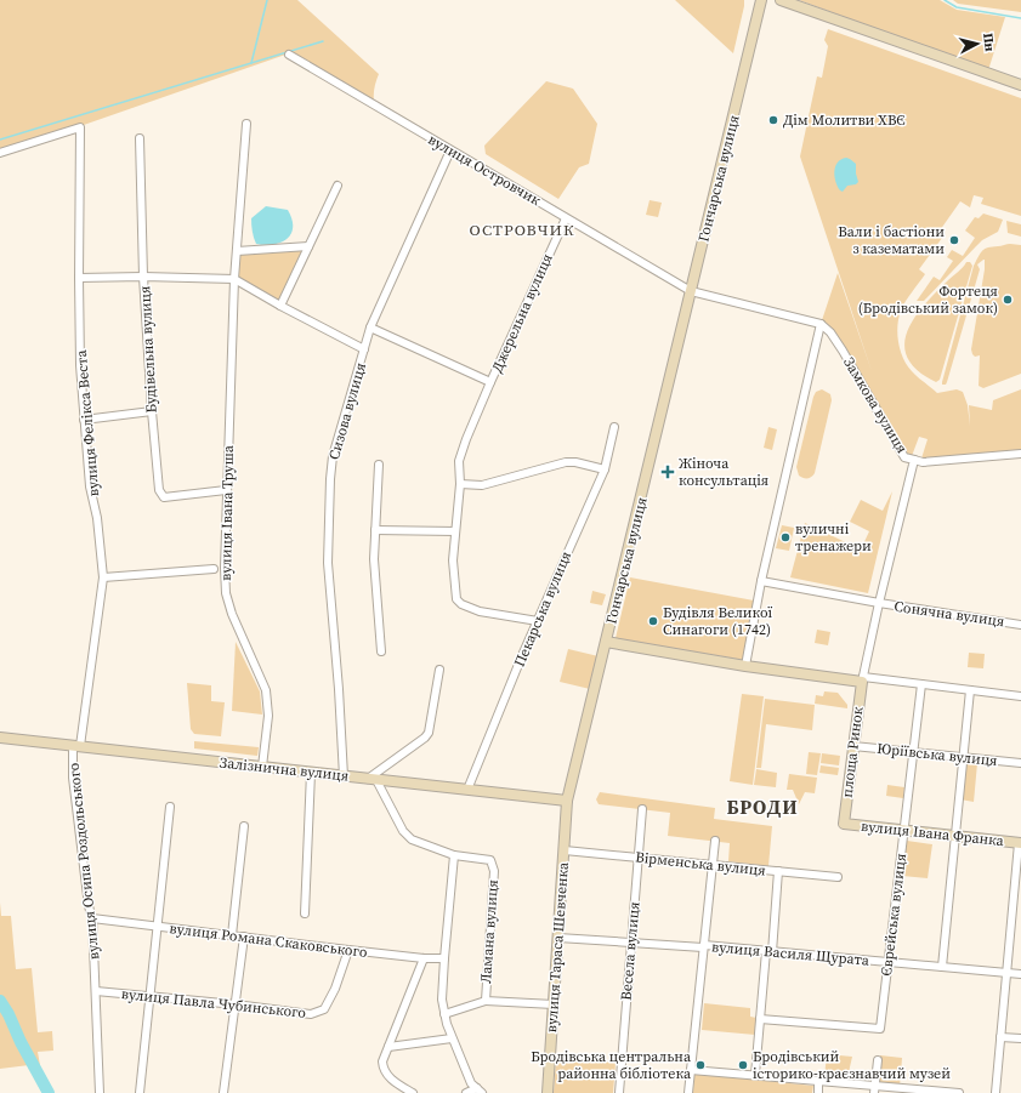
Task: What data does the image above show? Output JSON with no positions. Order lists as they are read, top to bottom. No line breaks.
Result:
{"streets":{"main road":["Гончарська вулиця","площа Ринок","Залізнична вулиця","вулиця Івана Франка","вулиця Тараса Шевченка"],"street":["вулиця Островчик","Джерельна вулиця","Будівельна вулиця","Замкова вулиця","Сизова вулиця","вулиця Фелікса Веста","вулиця Івана Труша","Пекарська вулиця","Сонячна вулиця","Юріївська вулиця","вулиця Осипа Роздольського","Вірменська вулиця","Єврейська вулиця","Ламана вулиця","вулиця Романа Скаковського","Весела вулиця","вулиця Василя Щурата","вулиця Павла Чубинського"]},"crossings":[["вулиця Островчик","Гончарська вулиця"],["вулиця Островчик","Джерельна вулиця"],["вулиця Островчик","Замкова вулиця"],["вулиця Островчик","Сизова вулиця"],["Гончарська вулиця","вулиця Тараса Шевченка"],["Джерельна вулиця","Сизова вулиця"],["Джерельна вулиця","Пекарська вулиця"],["Будівельна вулиця","вулиця Івана Труша"],["Замкова вулиця","Сонячна вулиця"],["Замкова вулиця","площа Ринок"],["Сизова вулиця","Залізнична вулиця"],["вулиця Фелікса Веста","Залізнична вулиця"],["вулиця Фелікса Веста","вулиця Осипа Роздольського"],["вулиця Івана Труша","Залізнична вулиця"],["Пекарська вулиця","Залізнична вулиця"],["Сонячна вулиця","площа Ринок"],["площа Ринок","Юріївська вулиця"],["площа Ринок","вулиця Івана Франка"],["Юріївська вулиця","Єврейська вулиця"],["Залізнична вулиця","вулиця Осипа Роздольського"],["Залізнична вулиця","вулиця Тараса Шевченка"],["вулиця Івана Франка","Єврейська вулиця"],["вулиця Осипа Роздольського","вулиця Романа Скаковського"],["вулиця Осипа Роздольського","вулиця Павла Чубинського"],["Вірменська вулиця","вулиця Тараса Шевченка"],["Вірменська вулиця","Весела вулиця"],["Єврейська вулиця","вулиця Василя Щурата"],["Ламана вулиця","вулиця Тараса Шевченка"],["вулиця Романа Скаковського","вулиця Павла Чубинського"],["вулиця Тараса Шевченка","вулиця Василя Щурата"],["Весела вулиця","вулиця Василя Щурата"]],"districts":["ОСТРОВЧИК","БРОДИ"],"places":{"other":["Дім Молитви ХВЄ","Вали і бастіони з казематами","Фортеця (Бродівський замок)","вуличні тренажери","Будівля Великої Синагоги (1742)","Бродівська центральна районна бібліотека","Бродівський історико-краєзнавчий музей"],"health":["Жіноча консультація"]},"north":"right"}
